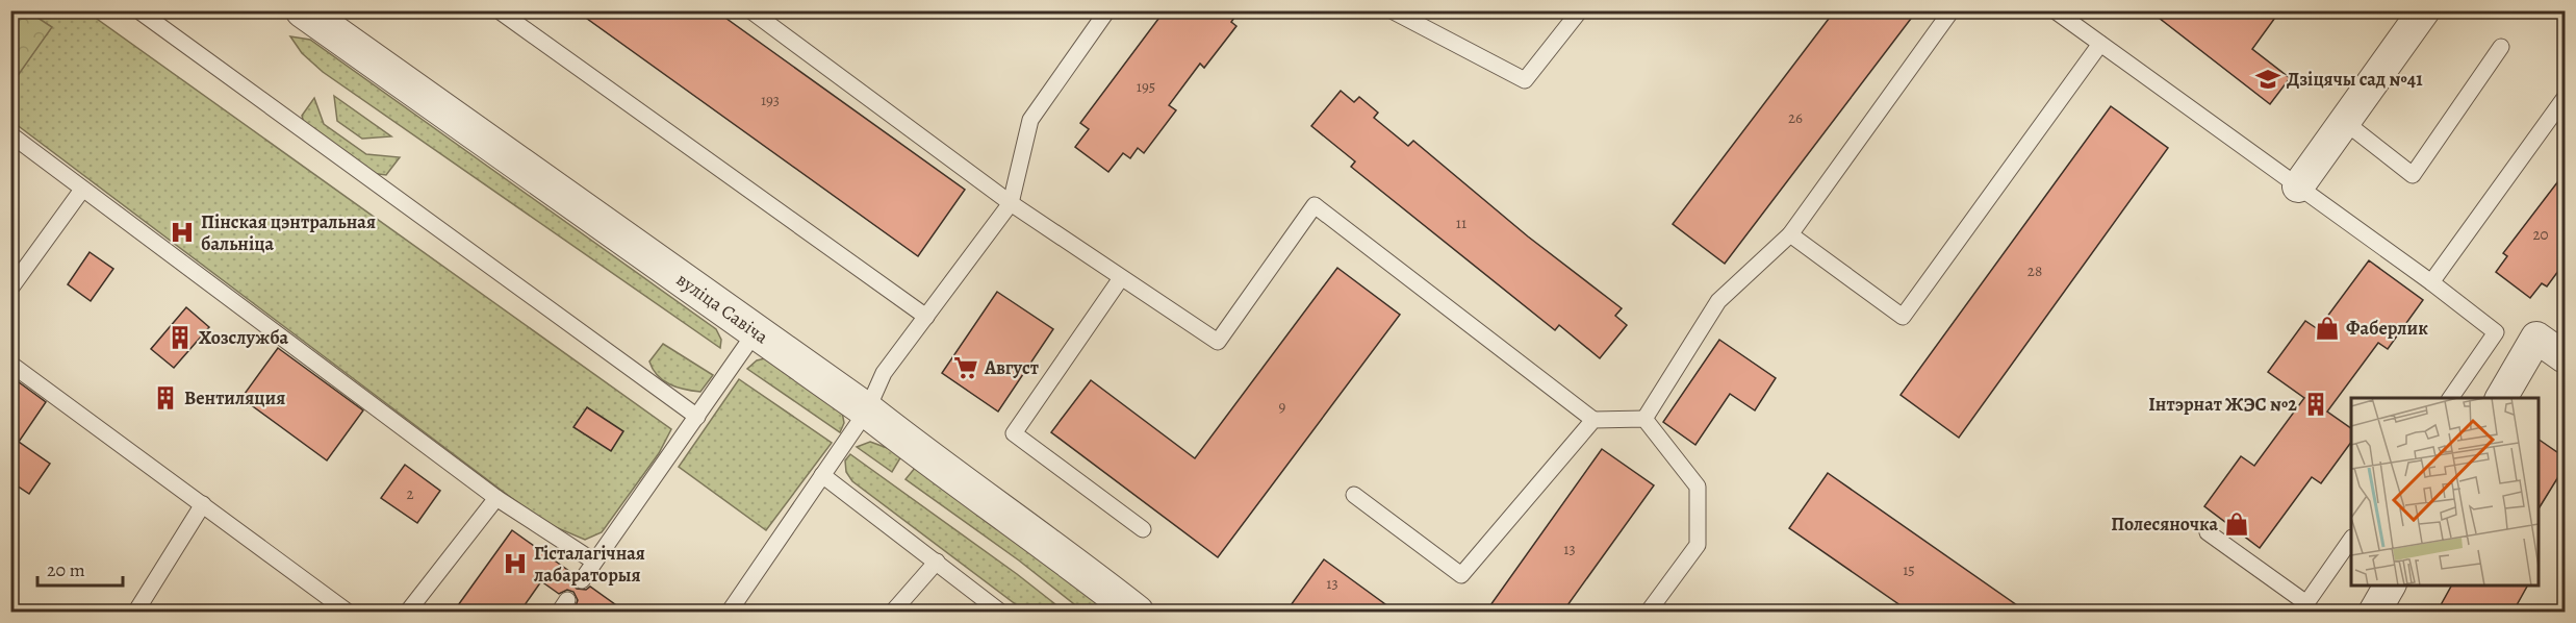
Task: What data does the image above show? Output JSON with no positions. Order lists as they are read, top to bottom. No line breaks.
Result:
{"streets":{"street":["вуліца Савіча"]},"places":{"school or university":["Дзіцячы сад №41"],"hospital":["Пінская цэнтральная бальніца","Гісталагічная лабараторыя"],"shop":["Фаберлик","Полесяночка"],"building":["Хозслужба","Вентиляция","Інтэрнат ЖЭС №2"],"supermarket":["Август"]},"house_numbers":["195","193","26","11","20","28","9","2","13","15","13"],"scale_bar":"20 m"}
